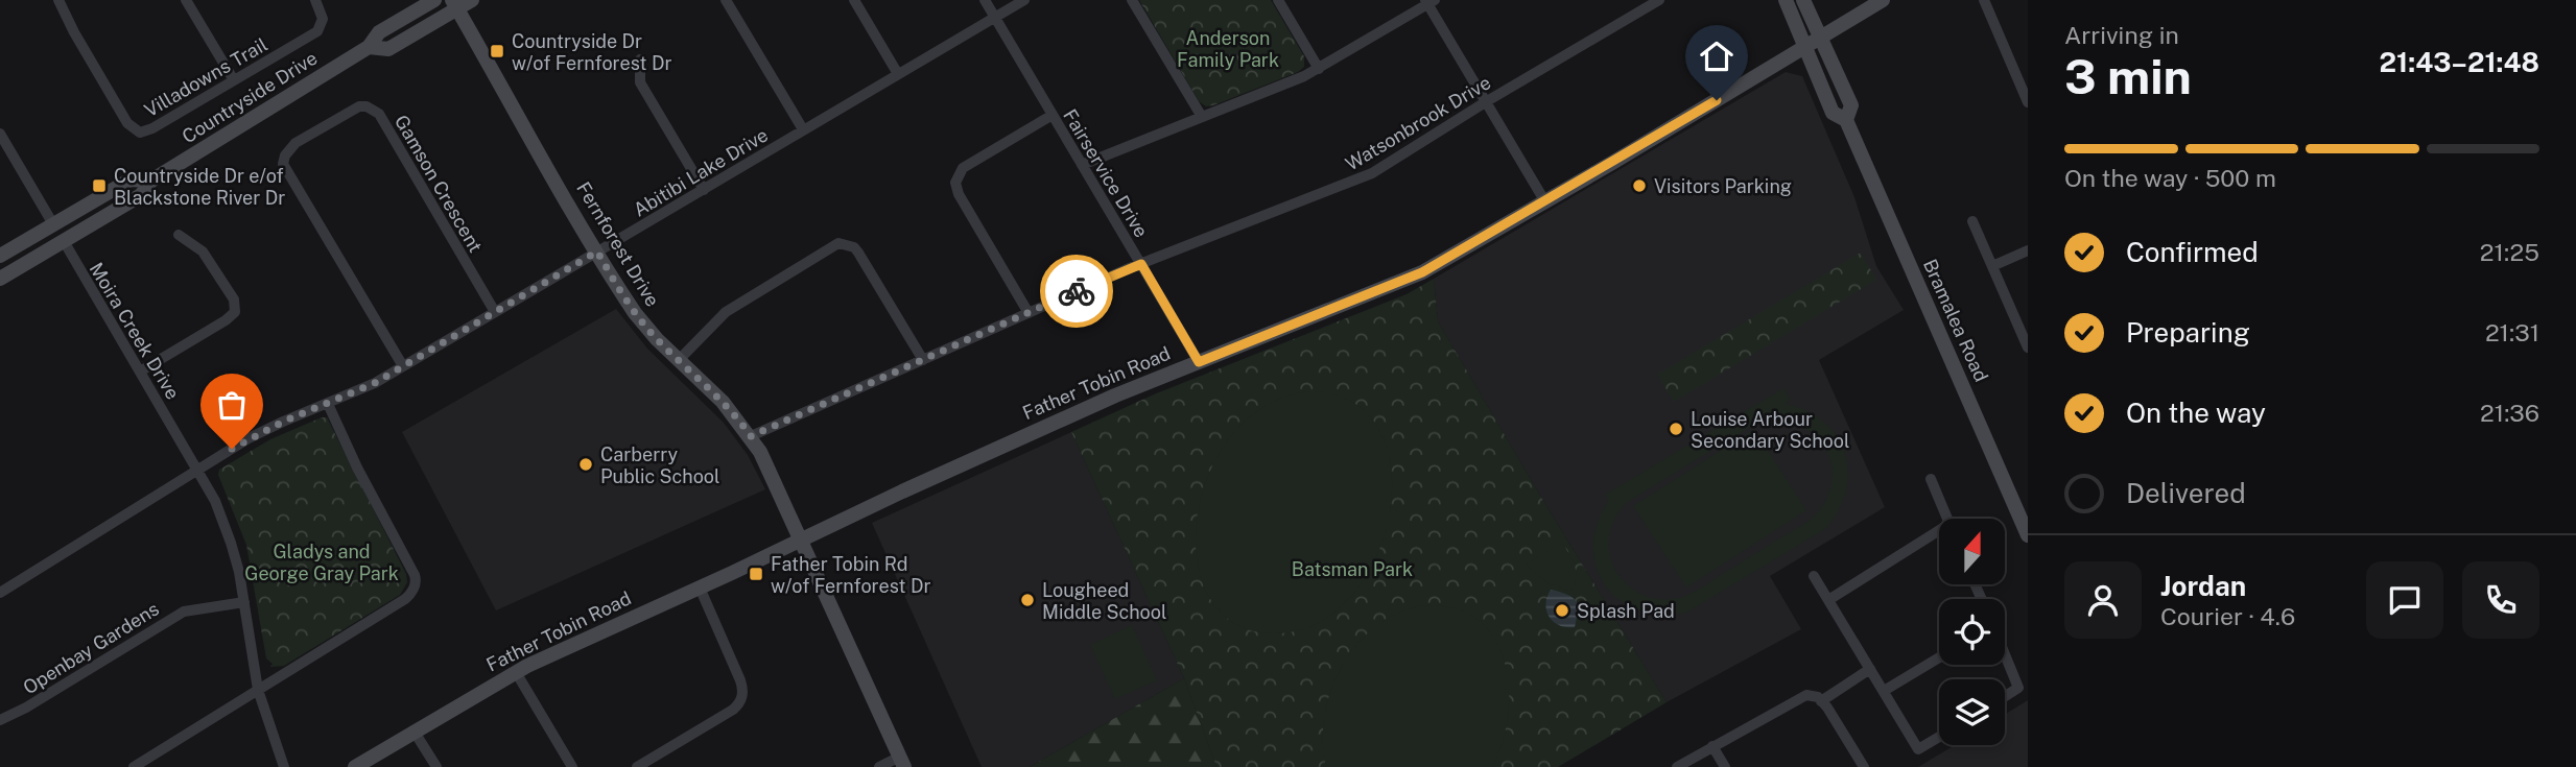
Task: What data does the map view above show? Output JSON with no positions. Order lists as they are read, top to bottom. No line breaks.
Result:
{"streets":{"street":["Villadowns Trail","Countryside Drive","Watsonbrook Drive","Abitibi Lake Drive","Fairservice Drive","Gamson Crescent","Fernforest Drive","Bramalea Road","Moira Creek Drive","Father Tobin Road","Openbay Gardens"]},"crossings":[["Countryside Drive","Fernforest Drive"],["Countryside Drive","Moira Creek Drive"],["Watsonbrook Drive","Fairservice Drive"],["Watsonbrook Drive","Fernforest Drive"],["Abitibi Lake Drive","Fairservice Drive"],["Abitibi Lake Drive","Gamson Crescent"],["Abitibi Lake Drive","Fernforest Drive"],["Abitibi Lake Drive","Moira Creek Drive"],["Fairservice Drive","Father Tobin Road"],["Fernforest Drive","Father Tobin Road"],["Bramalea Road","Father Tobin Road"],["Moira Creek Drive","Openbay Gardens"]],"parks":["Anderson Family Park","Gladys and George Gray Park","Batsman Park"],"places":{"transit":["Countryside Dr w/of Fernforest Dr","Countryside Dr e/of Blackstone River Dr","Father Tobin Rd w/of Fernforest Dr"],"other":["Visitors Parking","Louise Arbour Secondary School","Carberry Public School","Lougheed Middle School","Splash Pad"]},"north":"top","page":{"heading":["3 min","Arriving in","21:43–21:48"],"panel":["Jordan","Courier · 4.6"],"bar":"On the way · 500 m","list":[["Confirmed","21:25"],["Preparing","21:31"],["On the way","21:36"],"Delivered"]}}
